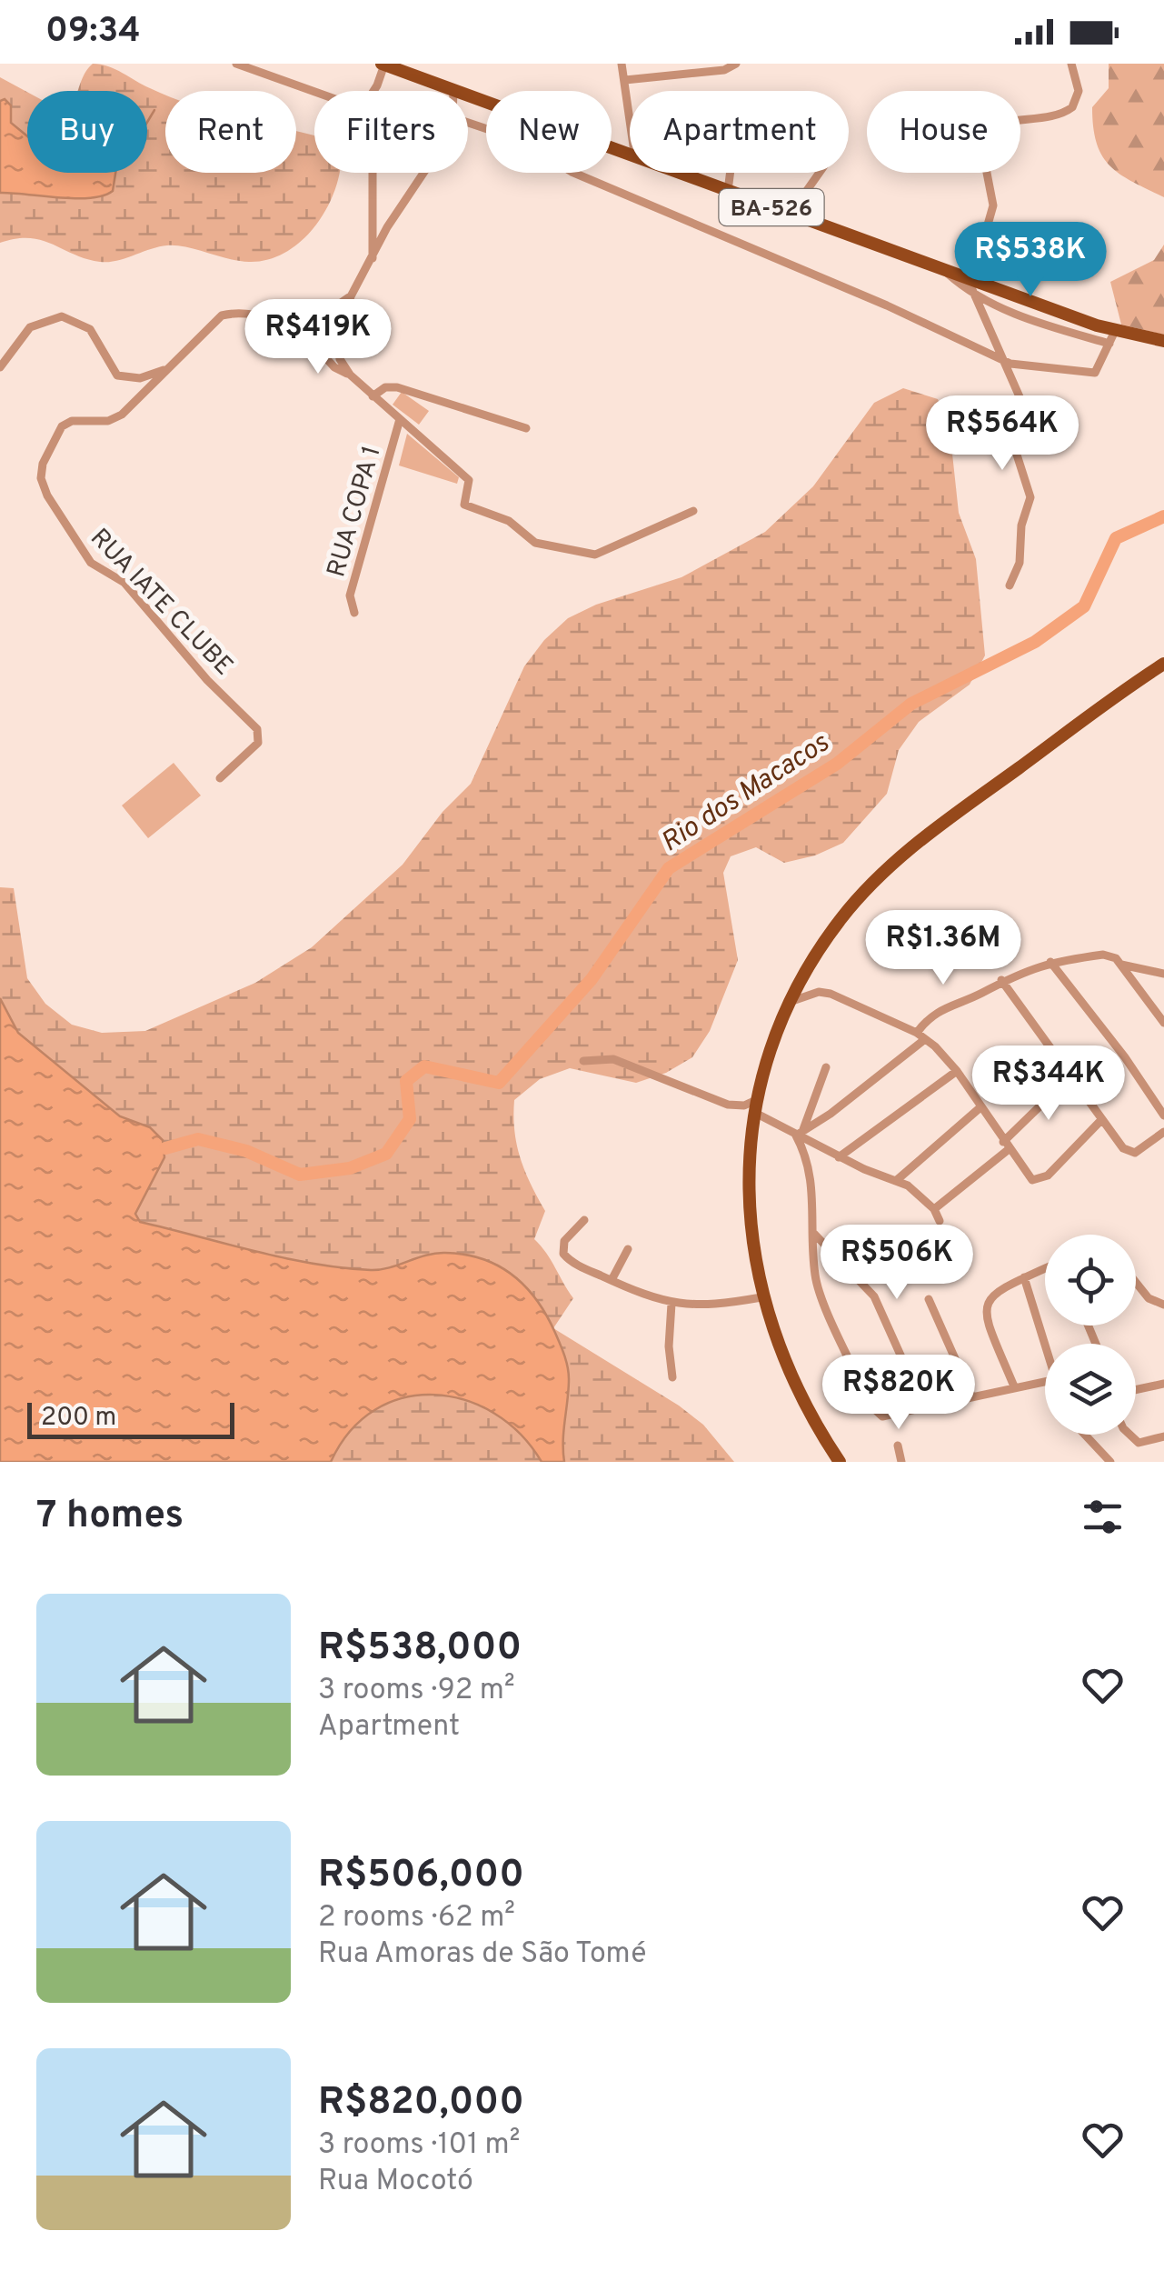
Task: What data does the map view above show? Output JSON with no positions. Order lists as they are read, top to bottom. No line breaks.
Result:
{"streets":{"main road":["BA-526"],"street":["RUA COPA 1","RUA IATE CLUBE"]},"crossings":[["RUA COPA 1","RUA IATE CLUBE"]],"water":["Rio dos Macacos"],"scale_bar":"200 m","page":{"status":"09:34","chip":["Buy","Rent","Filters","New","Apartment","House"],"price":["R$538K","R$419K","R$564K","R$1.36M","R$344K","R$506K","R$820K"],"scale":"200 m","heading":"7 homes","list":[{"name":"R$538,000","note":"3 rooms · 92 m² · Apartment"},{"name":"R$506,000","note":"2 rooms · 62 m² · Rua Amoras de São Tomé"},{"name":"R$820,000","note":"3 rooms · 101 m² · Rua Mocotó"}]}}
